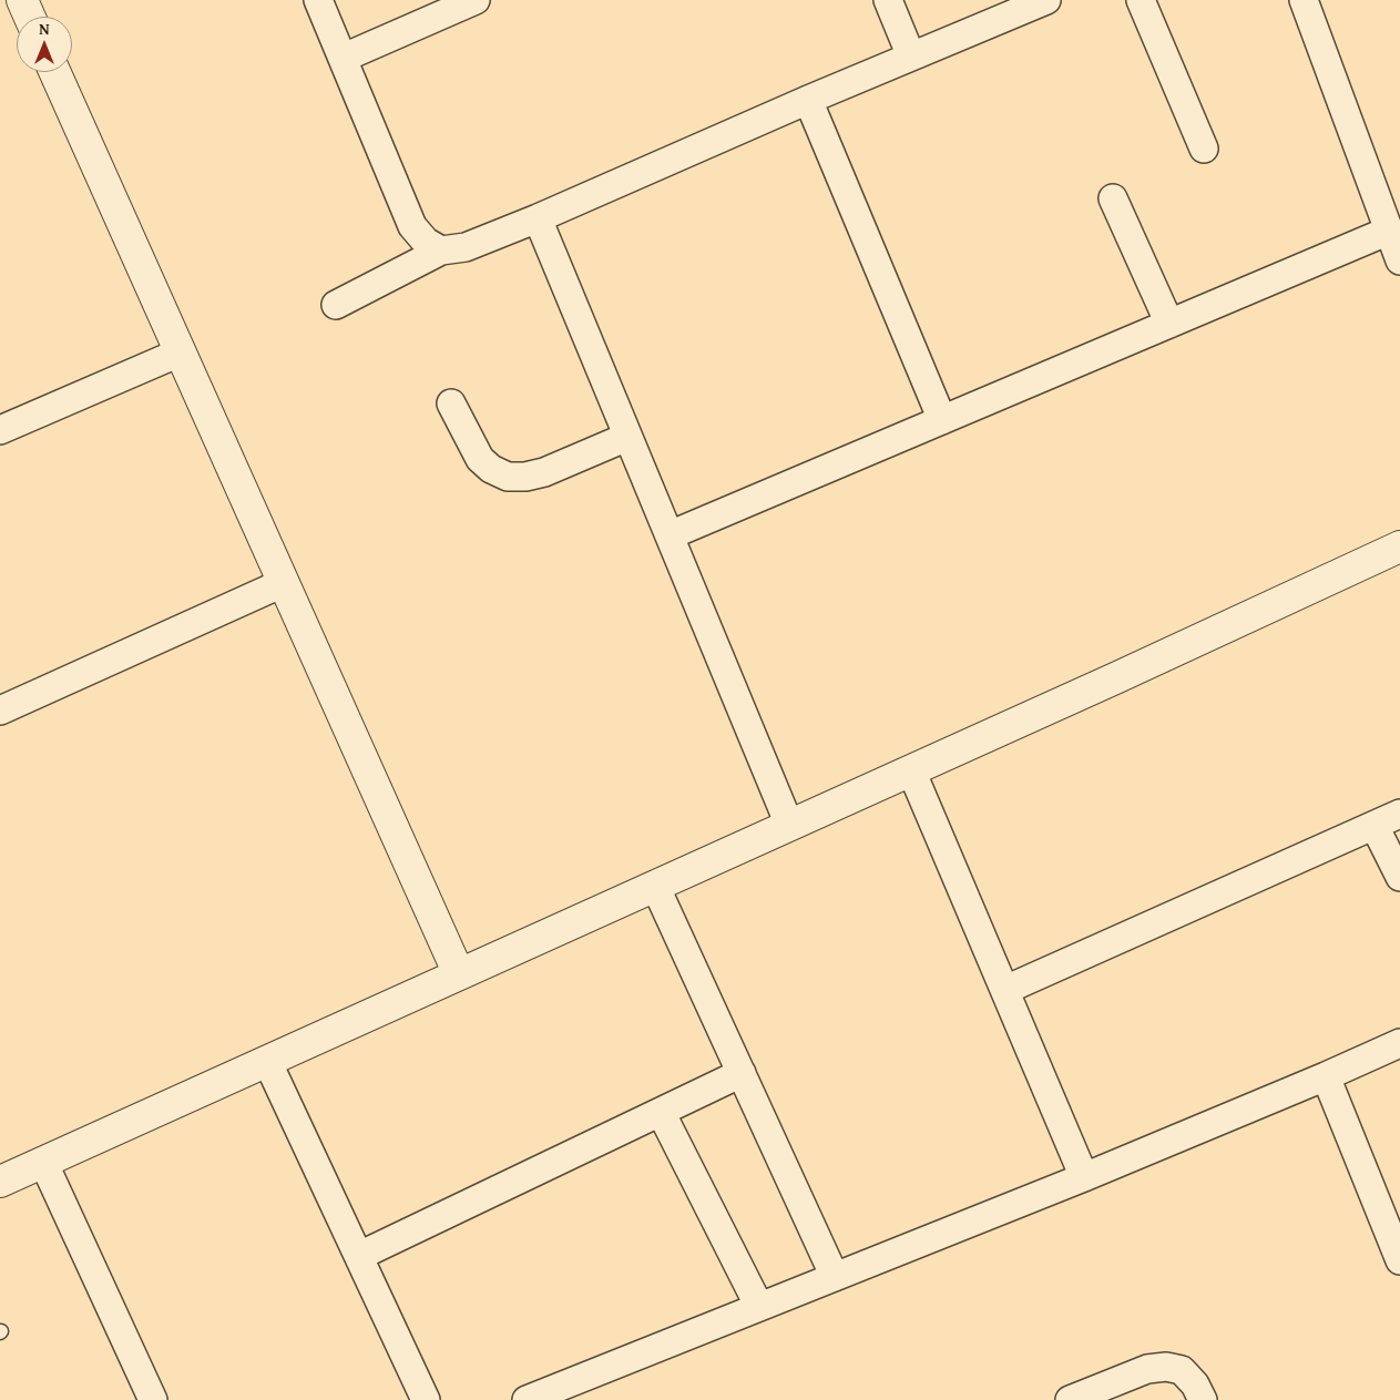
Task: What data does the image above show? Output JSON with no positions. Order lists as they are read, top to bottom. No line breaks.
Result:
{"north":"top"}
